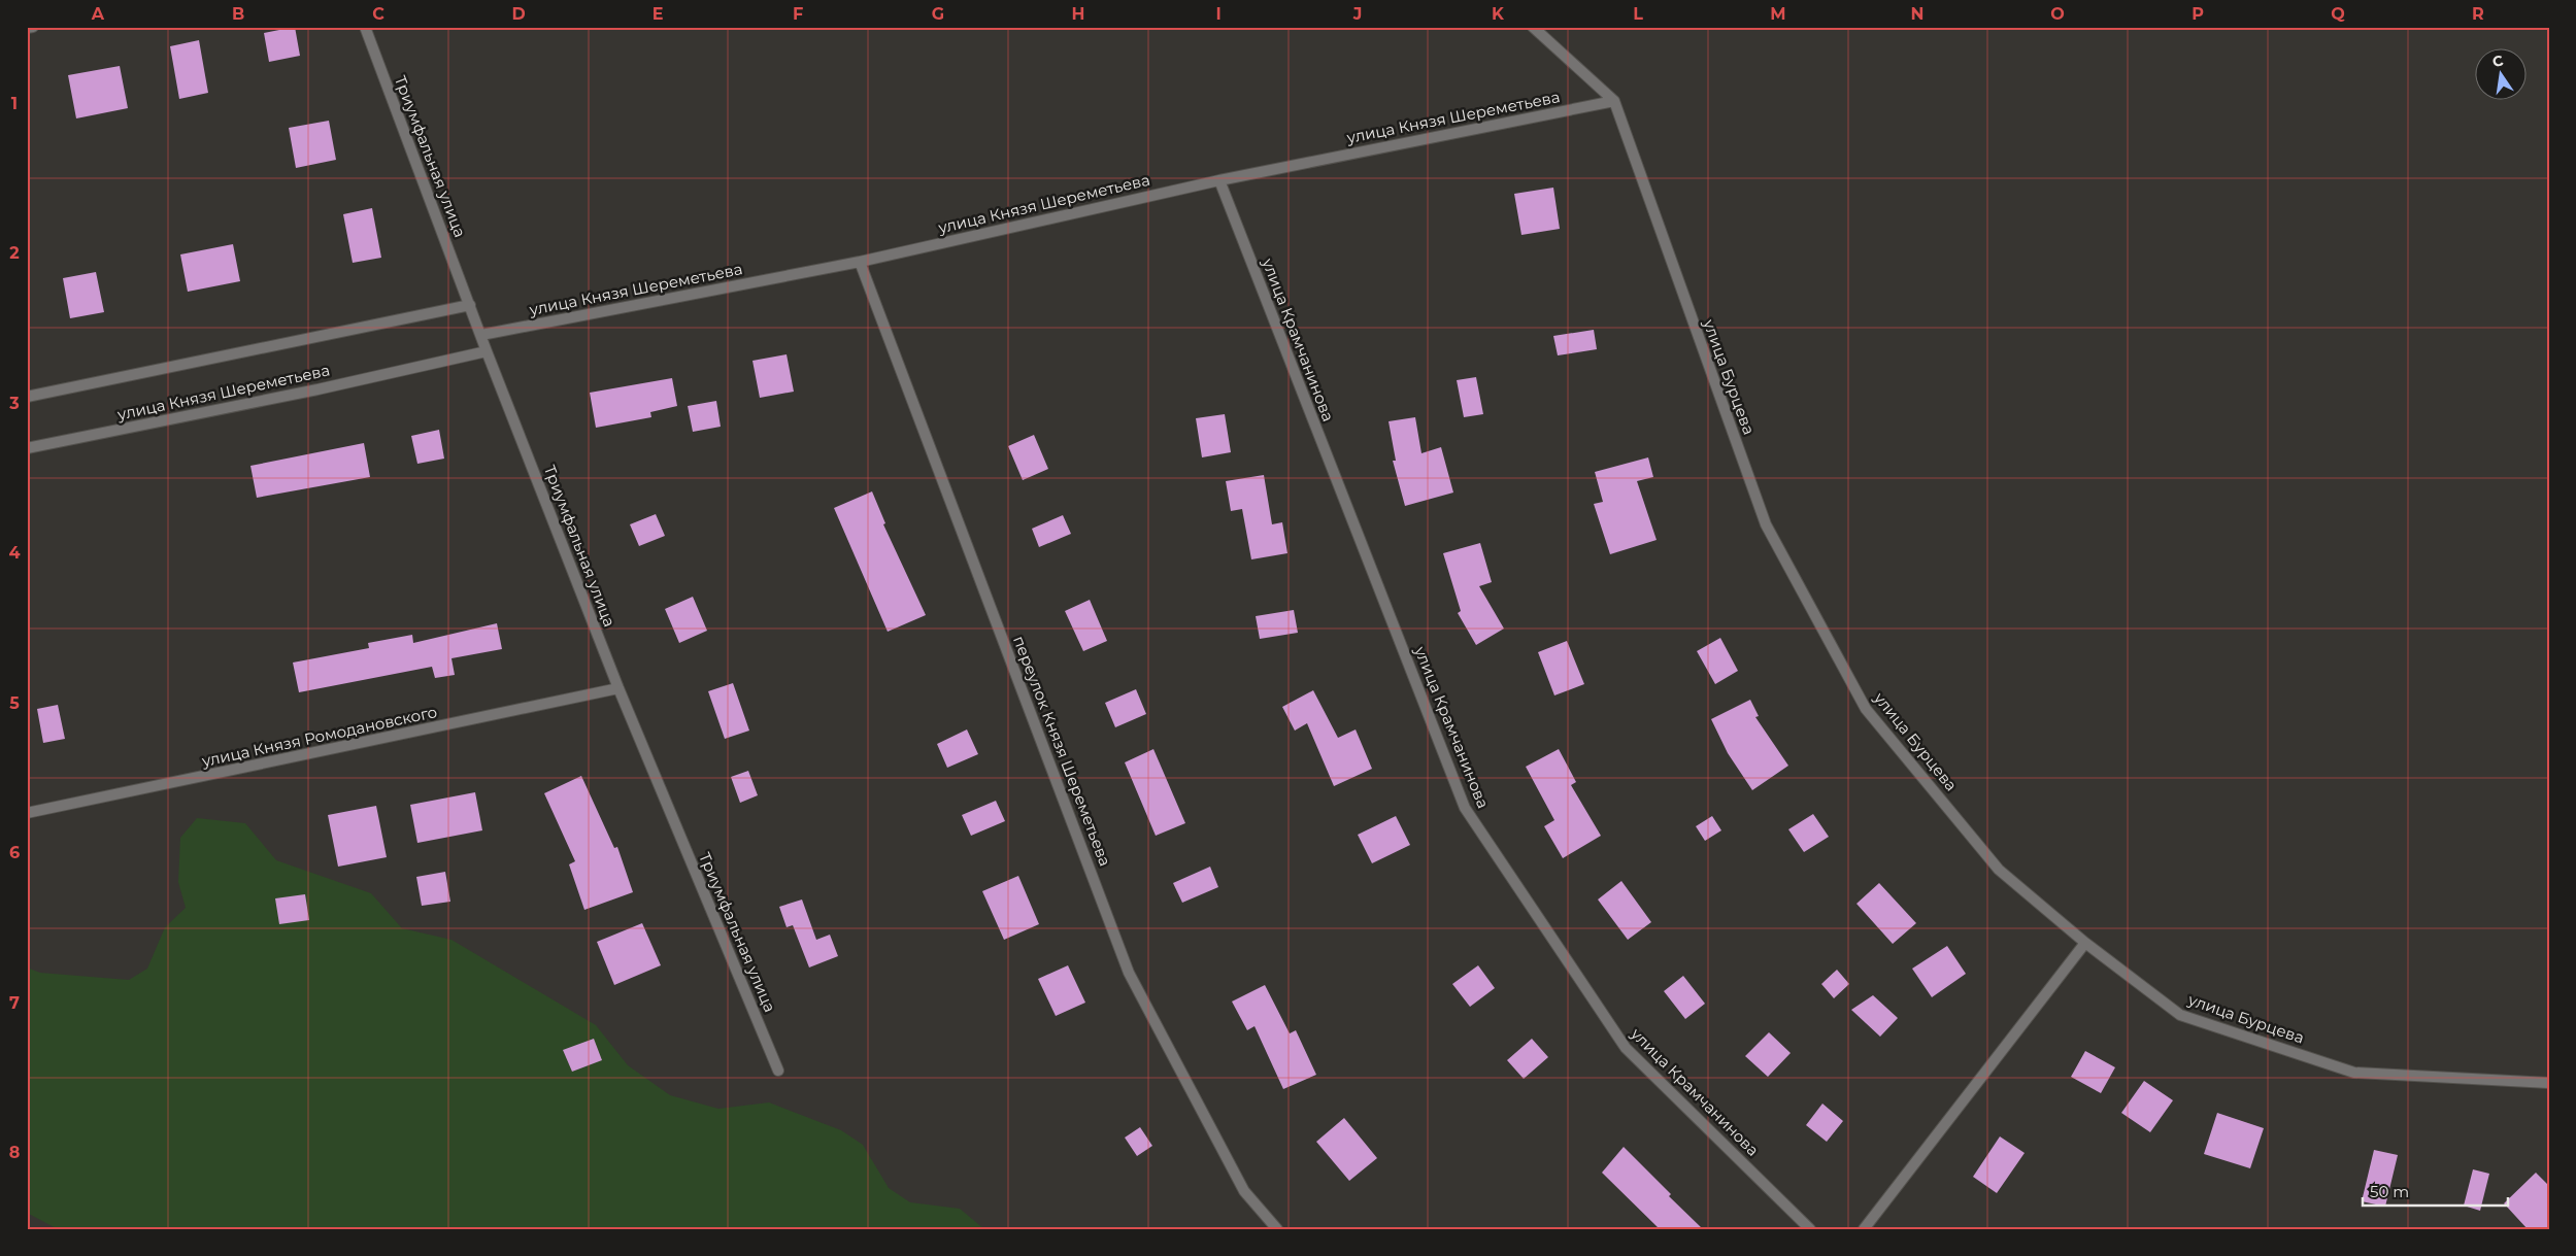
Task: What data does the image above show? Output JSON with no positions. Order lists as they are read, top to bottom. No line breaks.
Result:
{"streets":{"street":["улица Князя Шереметьева","Триумфальная улица","улица Крамчанинова","улица Бурцева","улица Князя Ромодановского","переулок Князя Шереметьева"]},"crossings":[["улица Князя Шереметьева","Триумфальная улица"],["улица Князя Шереметьева","улица Крамчанинова"],["улица Князя Шереметьева","улица Бурцева"],["улица Князя Шереметьева","переулок Князя Шереметьева"],["Триумфальная улица","улица Князя Ромодановского"]],"scale_bar":"50 m","north":"top","grid":{"columns":["A","B","C","D","E","F","G","H","I","J","K","L","M","N","O","P","Q","R"],"rows":["1","2","3","4","5","6","7","8"]}}
